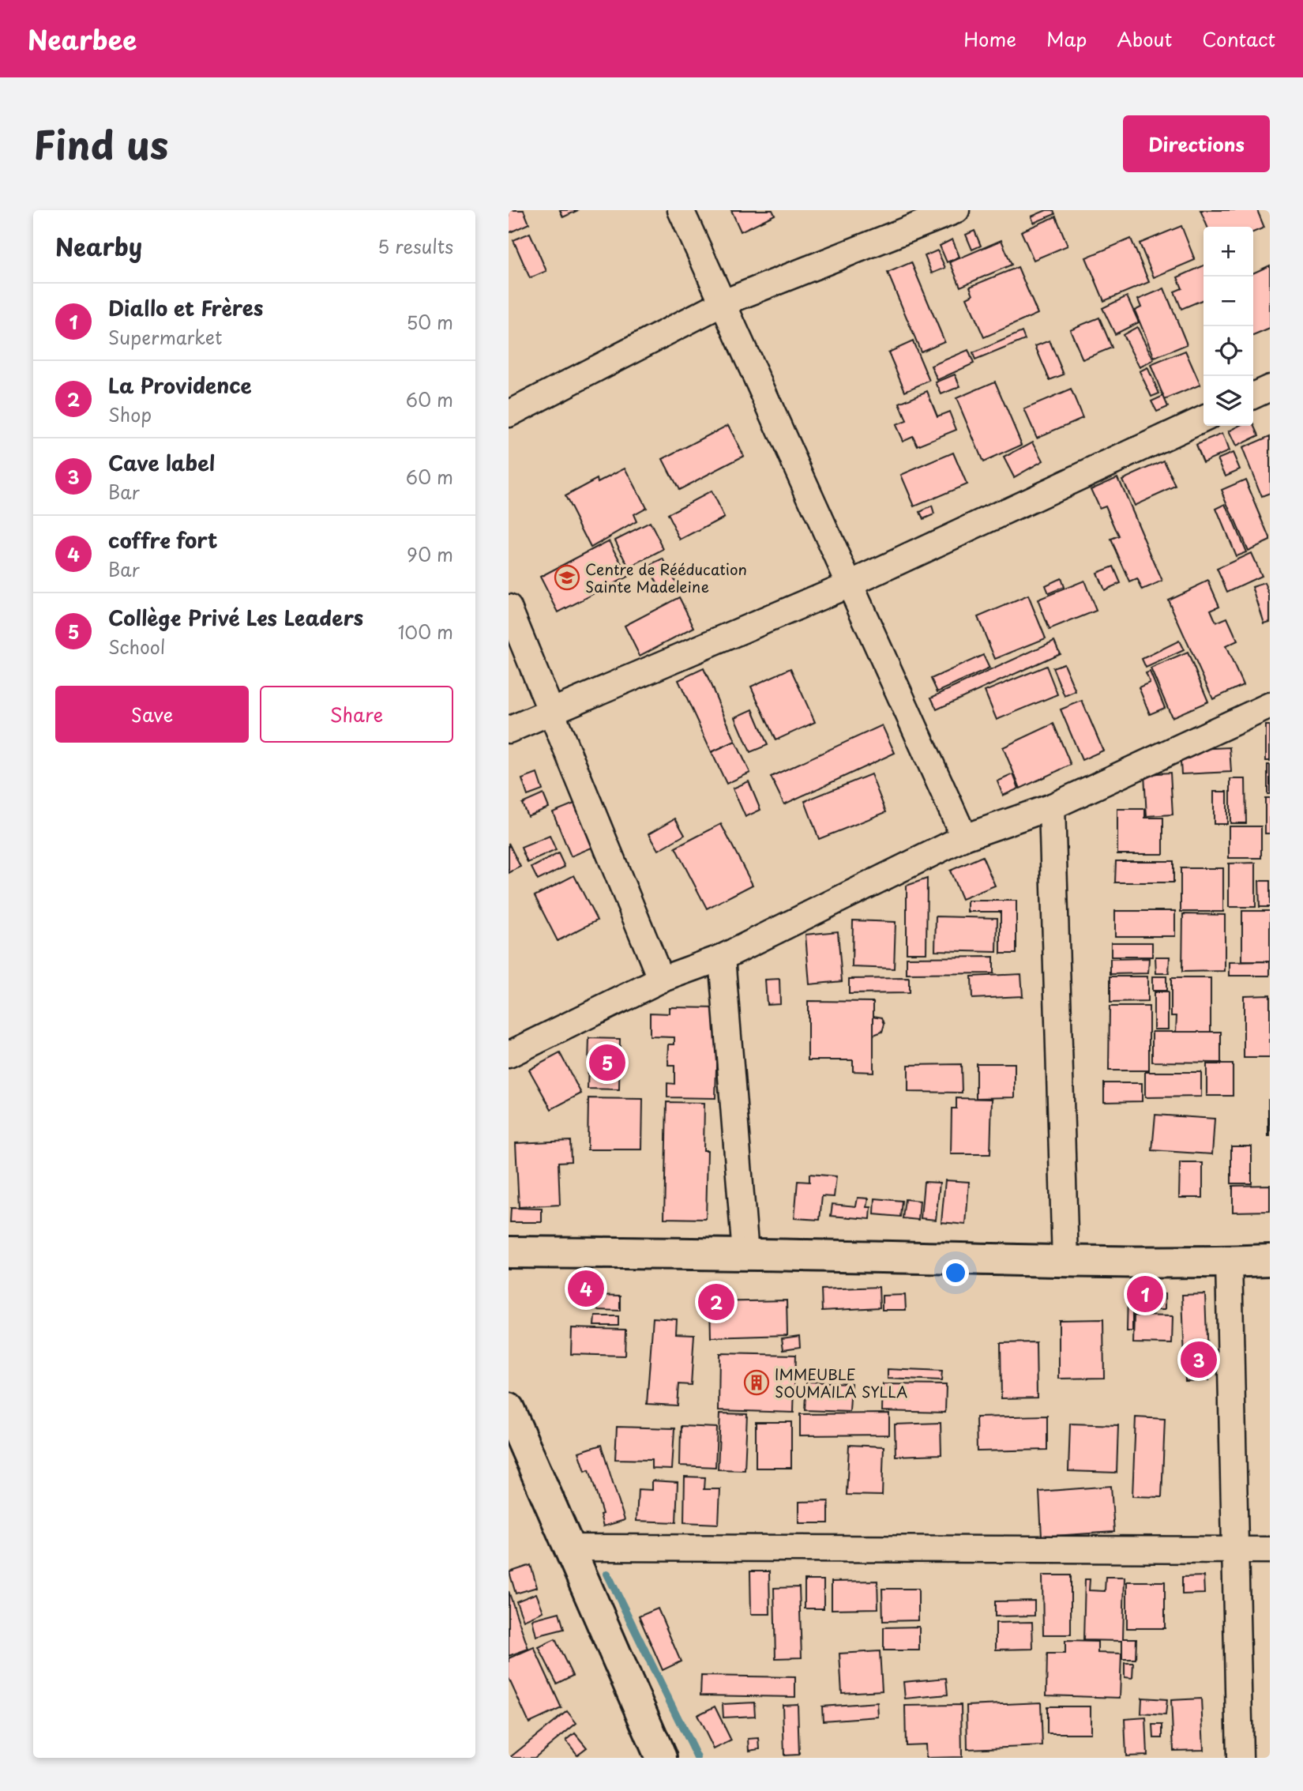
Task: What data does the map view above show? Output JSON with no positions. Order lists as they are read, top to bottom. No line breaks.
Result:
{"places":{"school or university":["Centre de Rééducation Sainte Madeleine"],"building":["IMMEUBLE SOUMAILA SYLLA"]},"page":{"header":"Nearbee","nav":["Home","Map","About","Contact"],"title":"Find us","buttons":["Directions",["Save","Share"]],"heading":["Nearby","5 results"],"map_buttons":["+","−"],"list":[{"mark":"1","name":"Diallo et Frères","note":"Supermarket","value":"50 m"},{"mark":"2","name":"La Providence","note":"Shop","value":"60 m"},{"mark":"3","name":"Cave label","note":"Bar","value":"60 m"},{"mark":"4","name":"coffre fort","note":"Bar","value":"90 m"},{"mark":"5","name":"Collège Privé Les Leaders","note":"School","value":"100 m"}],"pins":["5","4","1","2","3"]}}
